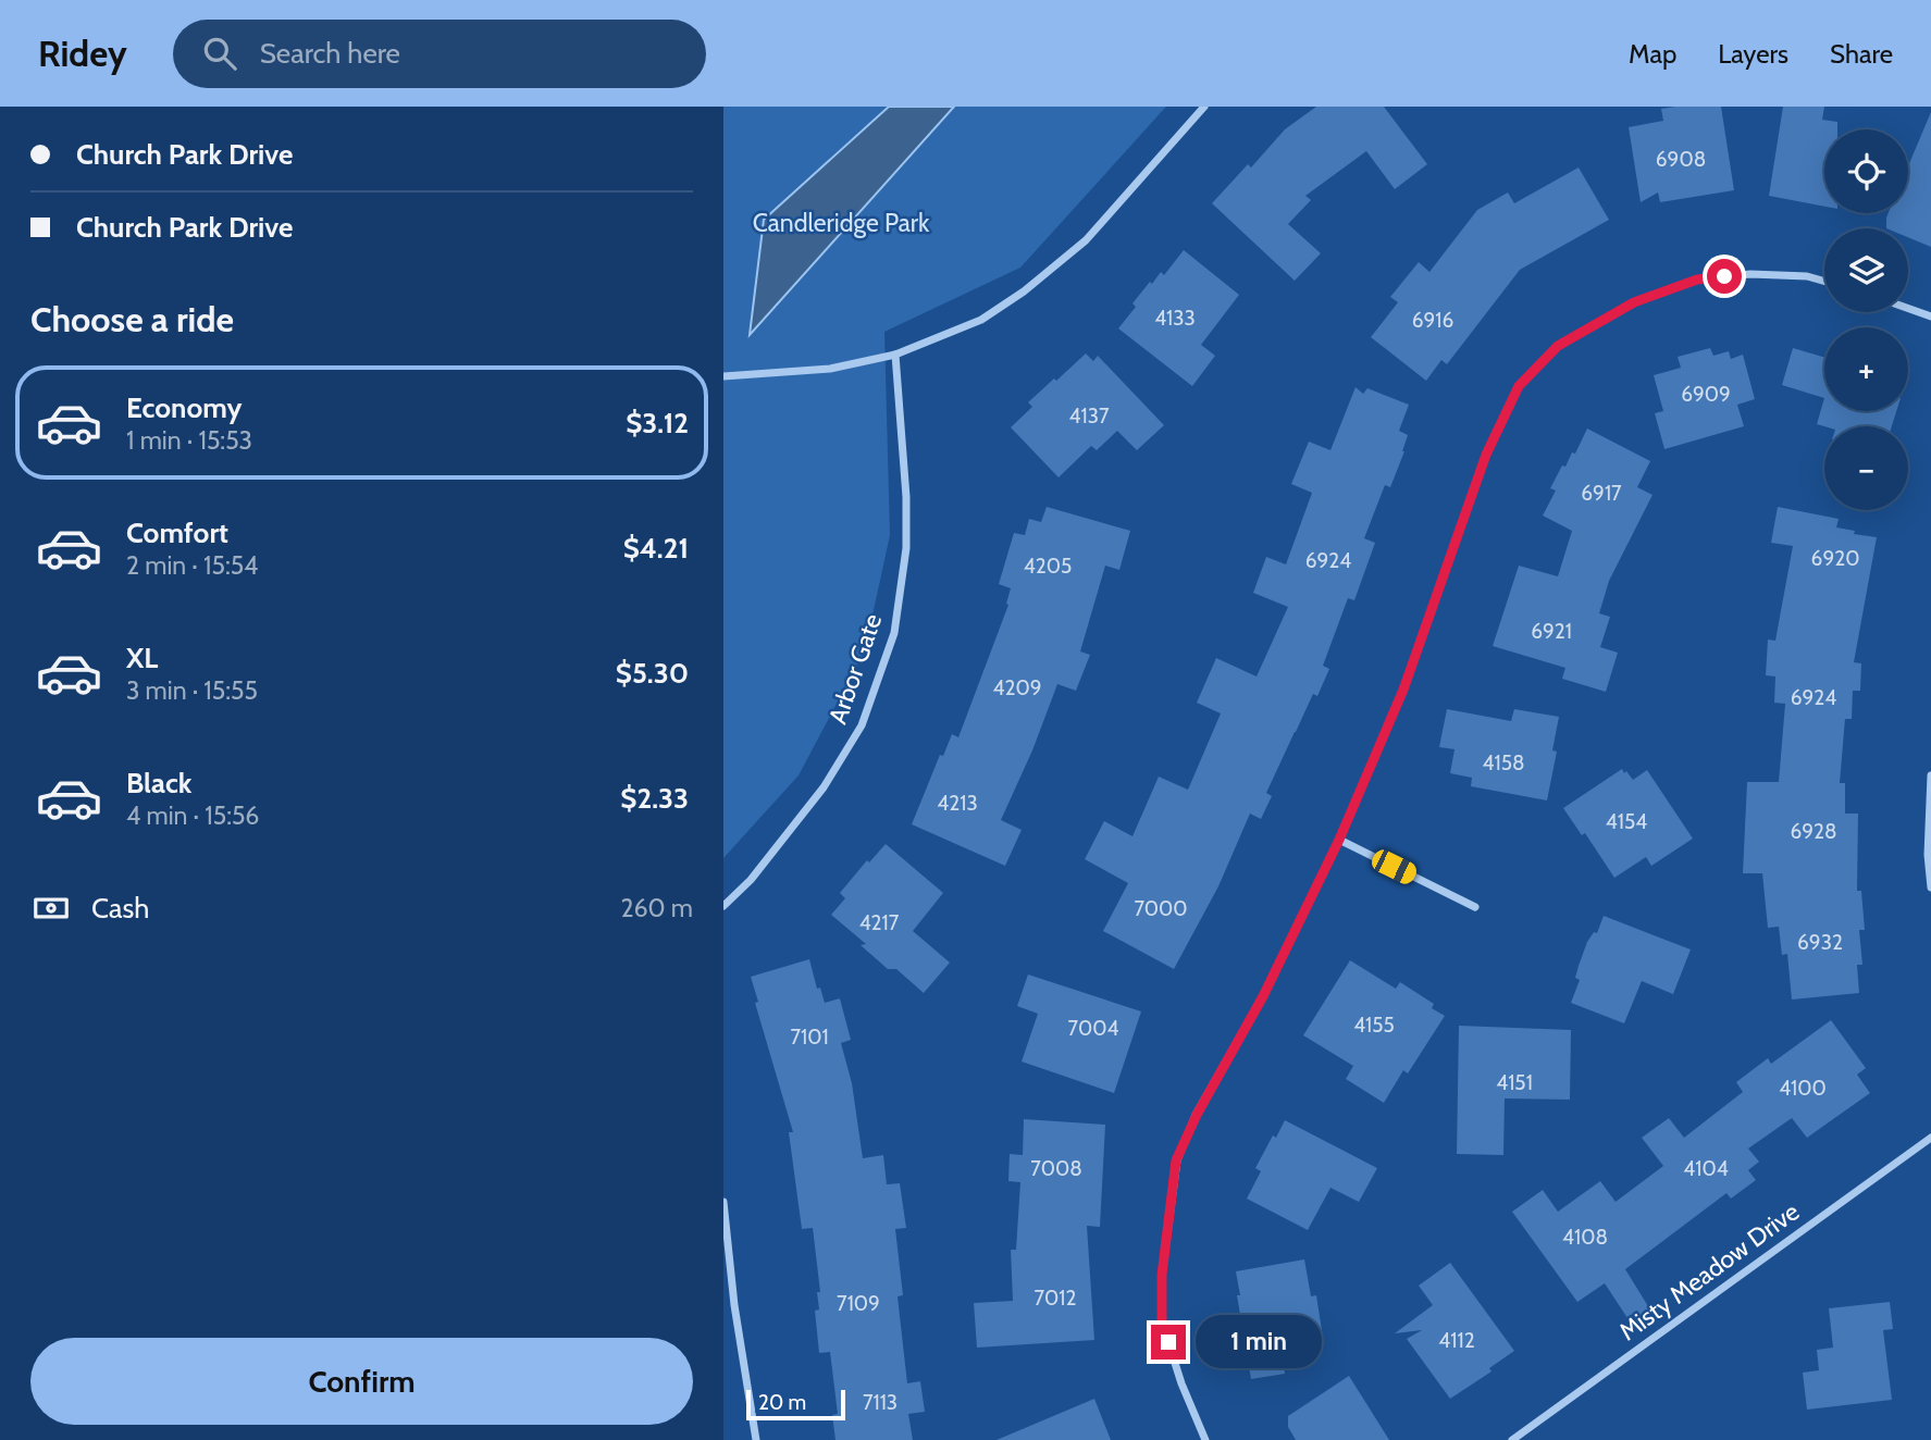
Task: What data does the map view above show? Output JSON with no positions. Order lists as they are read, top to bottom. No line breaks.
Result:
{"streets":{"street":["Arbor Gate","Misty Meadow Drive"]},"parks":["Candleridge Park"],"house_numbers":["6908","4133","6916","6909","4137","6917","6920","6924","4205","6921","4209","6924","4158","4213","4154","6928","7000","4217","6932","4155","7004","7101","4151","4100","7008","4104","4108","7012","7109","4112","7113"],"scale_bar":"20 m","page":{"header":"Ridey","search":"Search here","nav":["Map","Layers","Share"],"banner":["Church Park Drive","Church Park Drive"],"map_buttons":["+","−"],"heading":"Choose a ride","list":[{"name":"Economy","note":"1 min · 15:53","value":"$3.12"},{"name":"Comfort","note":"2 min · 15:54","value":"$4.21"},{"name":"XL","note":"3 min · 15:55","value":"$5.30"},{"name":"Black","note":"4 min · 15:56","value":"$2.33"}],"pay":["Cash","260 m"],"bubble":"1 min","buttons":"Confirm","scale":"20 m"}}
